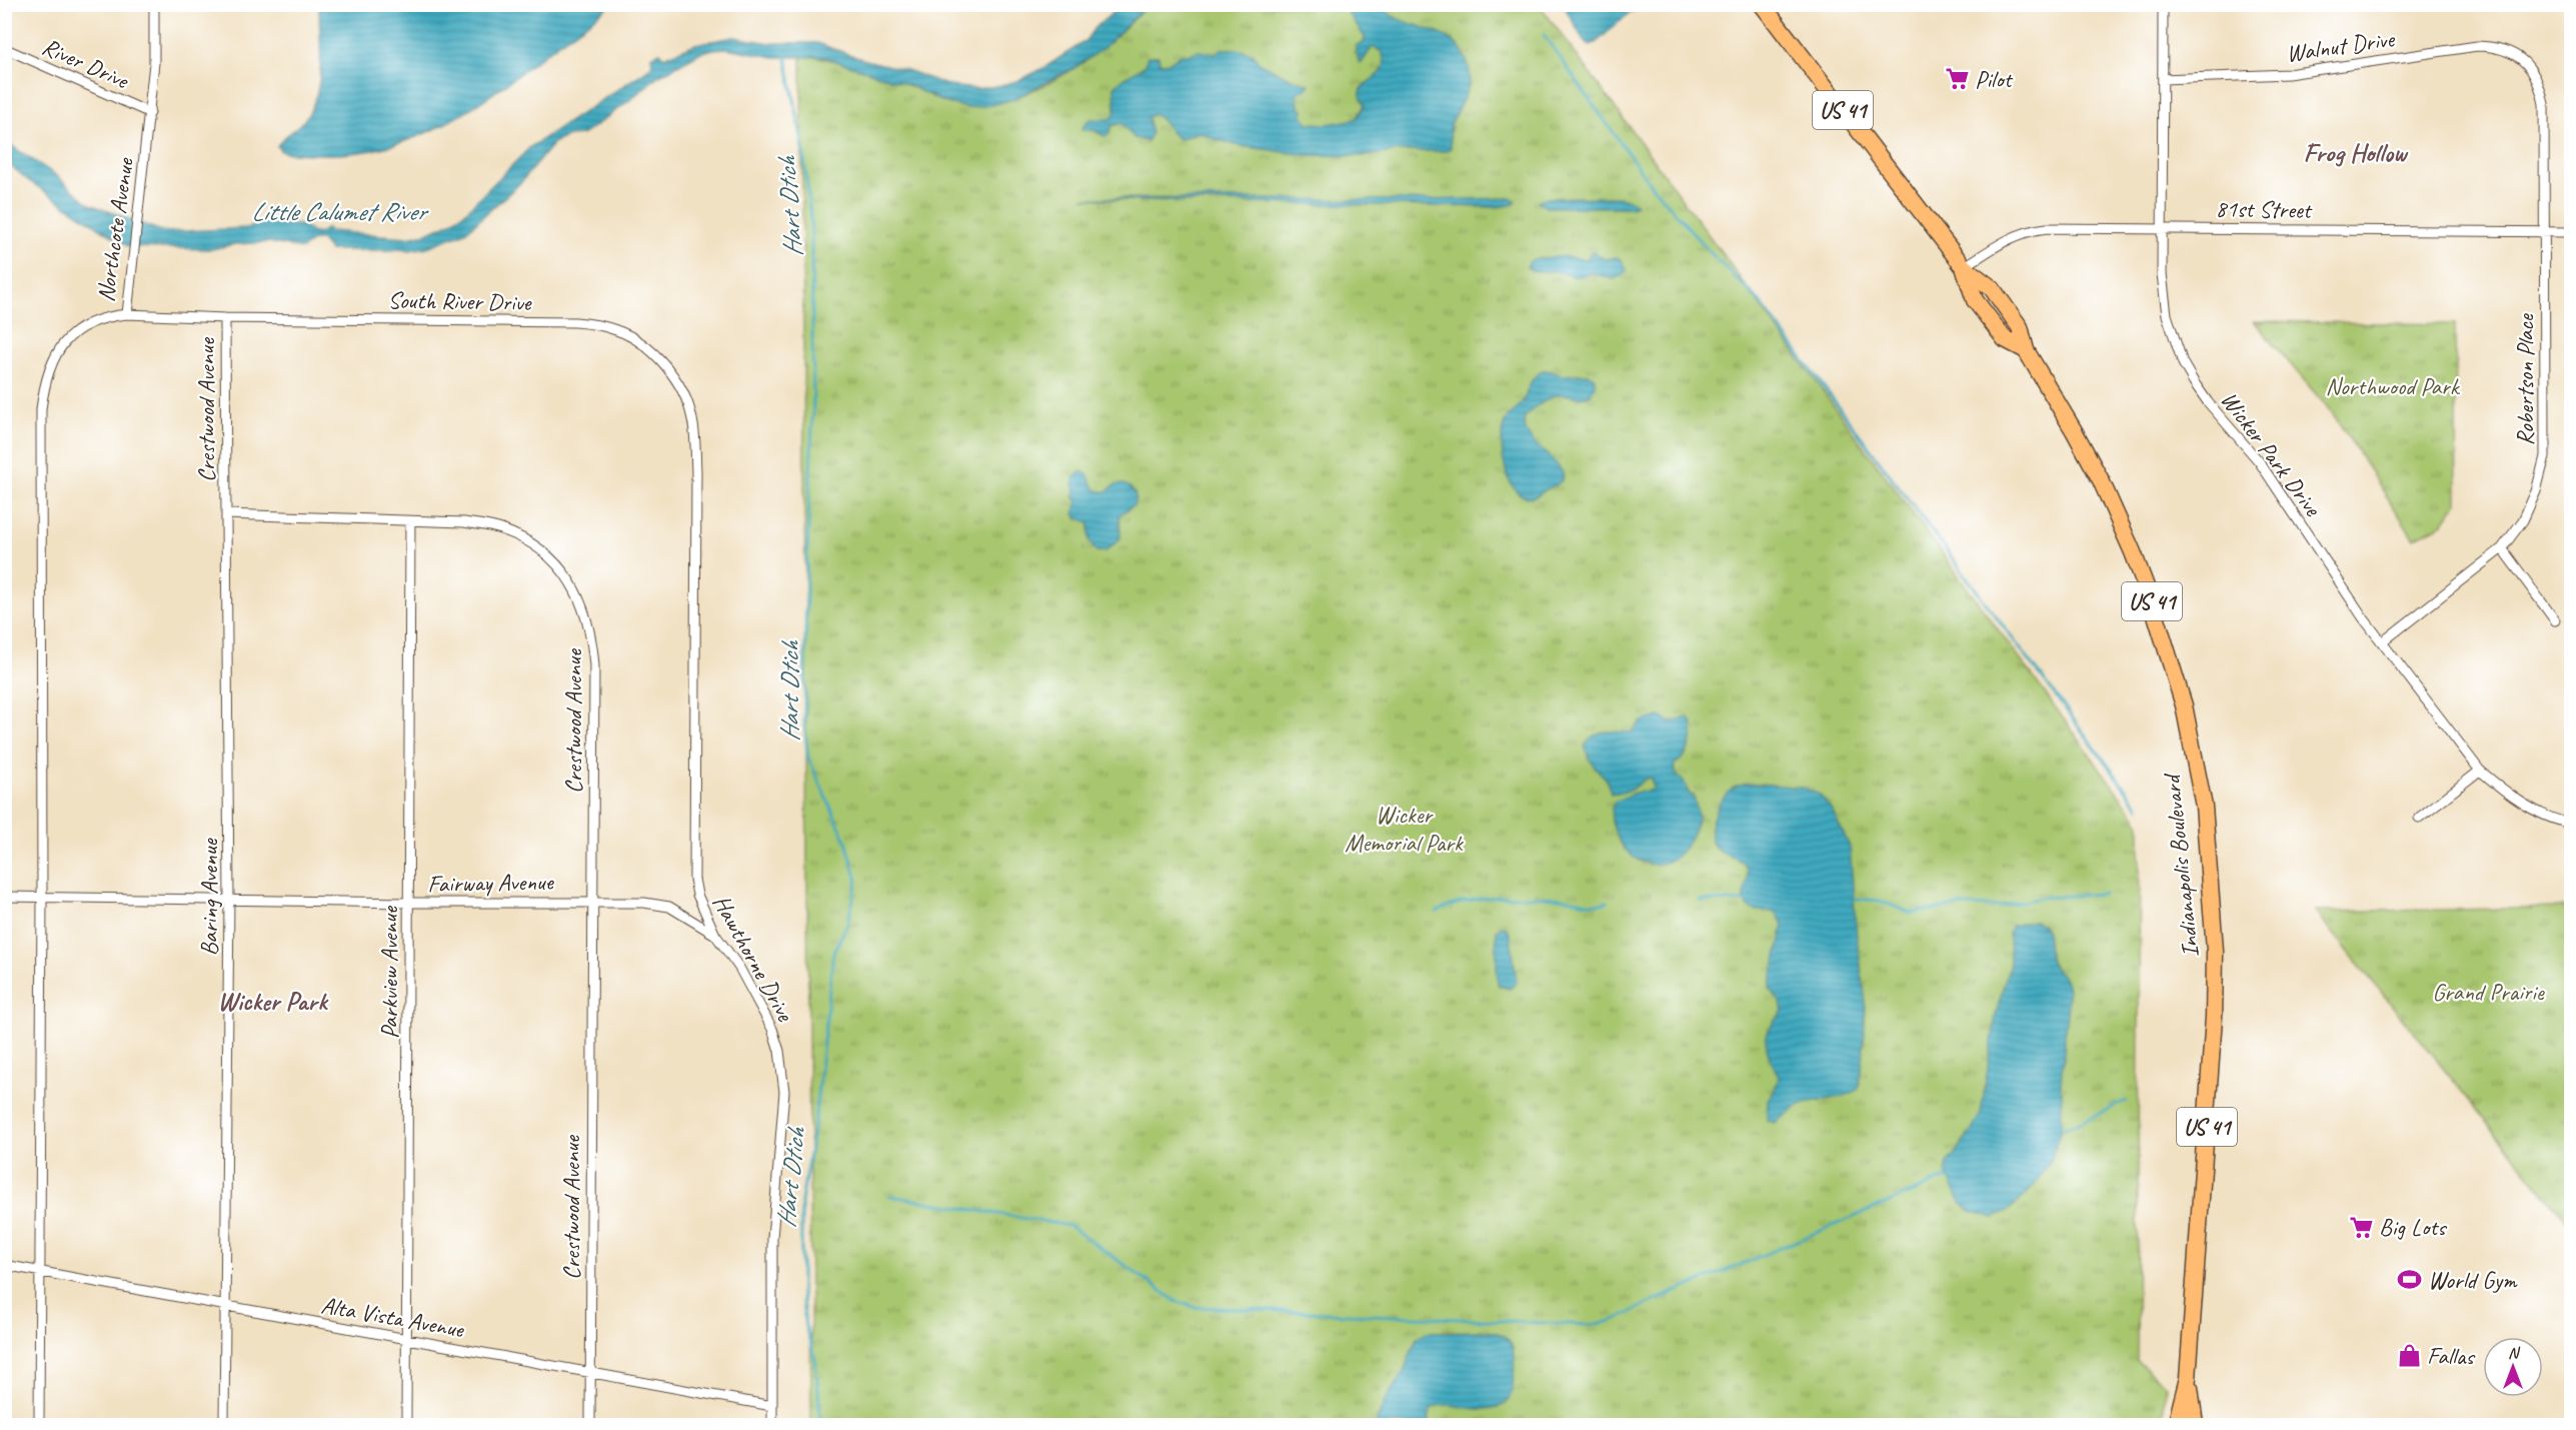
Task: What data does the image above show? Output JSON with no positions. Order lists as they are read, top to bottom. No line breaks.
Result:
{"streets":{"highway":["US 41","Indianapolis Boulevard"],"street":["Walnut Drive","River Drive","81st Street","Northcote Avenue","South River Drive","Robertson Place","Crestwood Avenue","Wicker Park Drive","Fairway Avenue","Baring Avenue","Hawthorne Drive","Parkview Avenue","Alta Vista Avenue"]},"crossings":[["Walnut Drive","Robertson Place"],["Walnut Drive","Wicker Park Drive"],["River Drive","Northcote Avenue"],["81st Street","Robertson Place"],["81st Street","Wicker Park Drive"],["81st Street","Indianapolis Boulevard"],["Northcote Avenue","South River Drive"],["Northcote Avenue","Fairway Avenue"],["Northcote Avenue","Alta Vista Avenue"],["South River Drive","Crestwood Avenue"],["South River Drive","Hawthorne Drive"],["Robertson Place","Wicker Park Drive"],["Crestwood Avenue","Fairway Avenue"],["Crestwood Avenue","Baring Avenue"],["Crestwood Avenue","Parkview Avenue"],["Crestwood Avenue","Alta Vista Avenue"],["Fairway Avenue","Baring Avenue"],["Fairway Avenue","Hawthorne Drive"],["Fairway Avenue","Parkview Avenue"],["Baring Avenue","Alta Vista Avenue"],["Hawthorne Drive","Alta Vista Avenue"],["Parkview Avenue","Alta Vista Avenue"]],"districts":["Frog Hollow","Wicker Park"],"water":["Hart Dtich","Little Calumet River"],"parks":["Northwood Park","Wicker Memorial Park","Grand Prairie"],"places":{"supermarket":["Pilot","Big Lots"],"sports":["World Gym"],"shop":["Fallas"]},"north":"top"}
